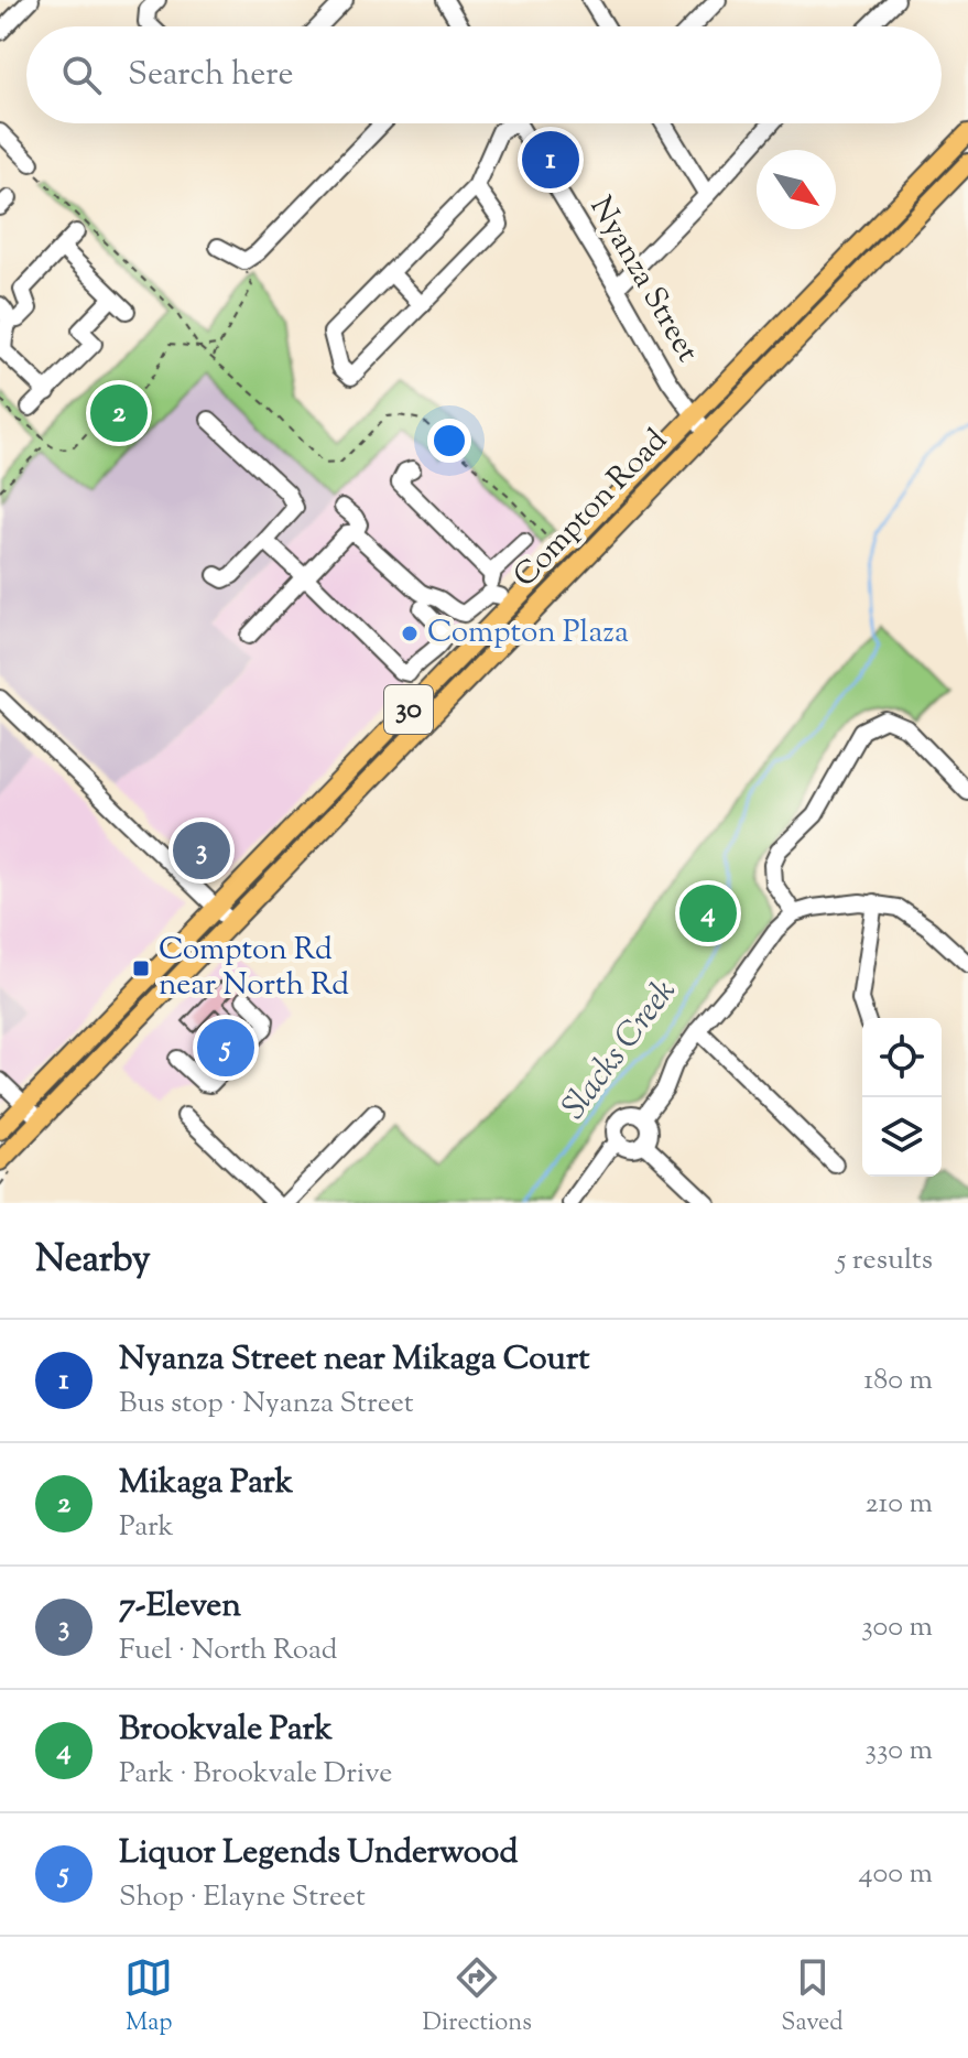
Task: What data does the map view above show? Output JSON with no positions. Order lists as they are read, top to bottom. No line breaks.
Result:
{"streets":{"main road":["Compton Road","30"],"street":["Nyanza Street"]},"crossings":[["Nyanza Street","Compton Road"]],"water":["Slacks Creek"],"places":{"other":["Compton Plaza"],"transit":["Compton Rd near North Rd"]},"north":"bottom right","page":{"search":"Search here","pins":["1","2","3","4","5"],"heading":["Nearby","5 results"],"list":[{"mark":"1","name":"Nyanza Street near Mikaga Court","note":"Bus stop · Nyanza Street","value":"180 m"},{"mark":"2","name":"Mikaga Park","note":"Park","value":"210 m"},{"mark":"3","name":"7-Eleven","note":"Fuel · North Road","value":"300 m"},{"mark":"4","name":"Brookvale Park","note":"Park · Brookvale Drive","value":"330 m"},{"mark":"5","name":"Liquor Legends Underwood","note":"Shop · Elayne Street","value":"400 m"}],"nav":["Map","Directions","Saved"]}}
